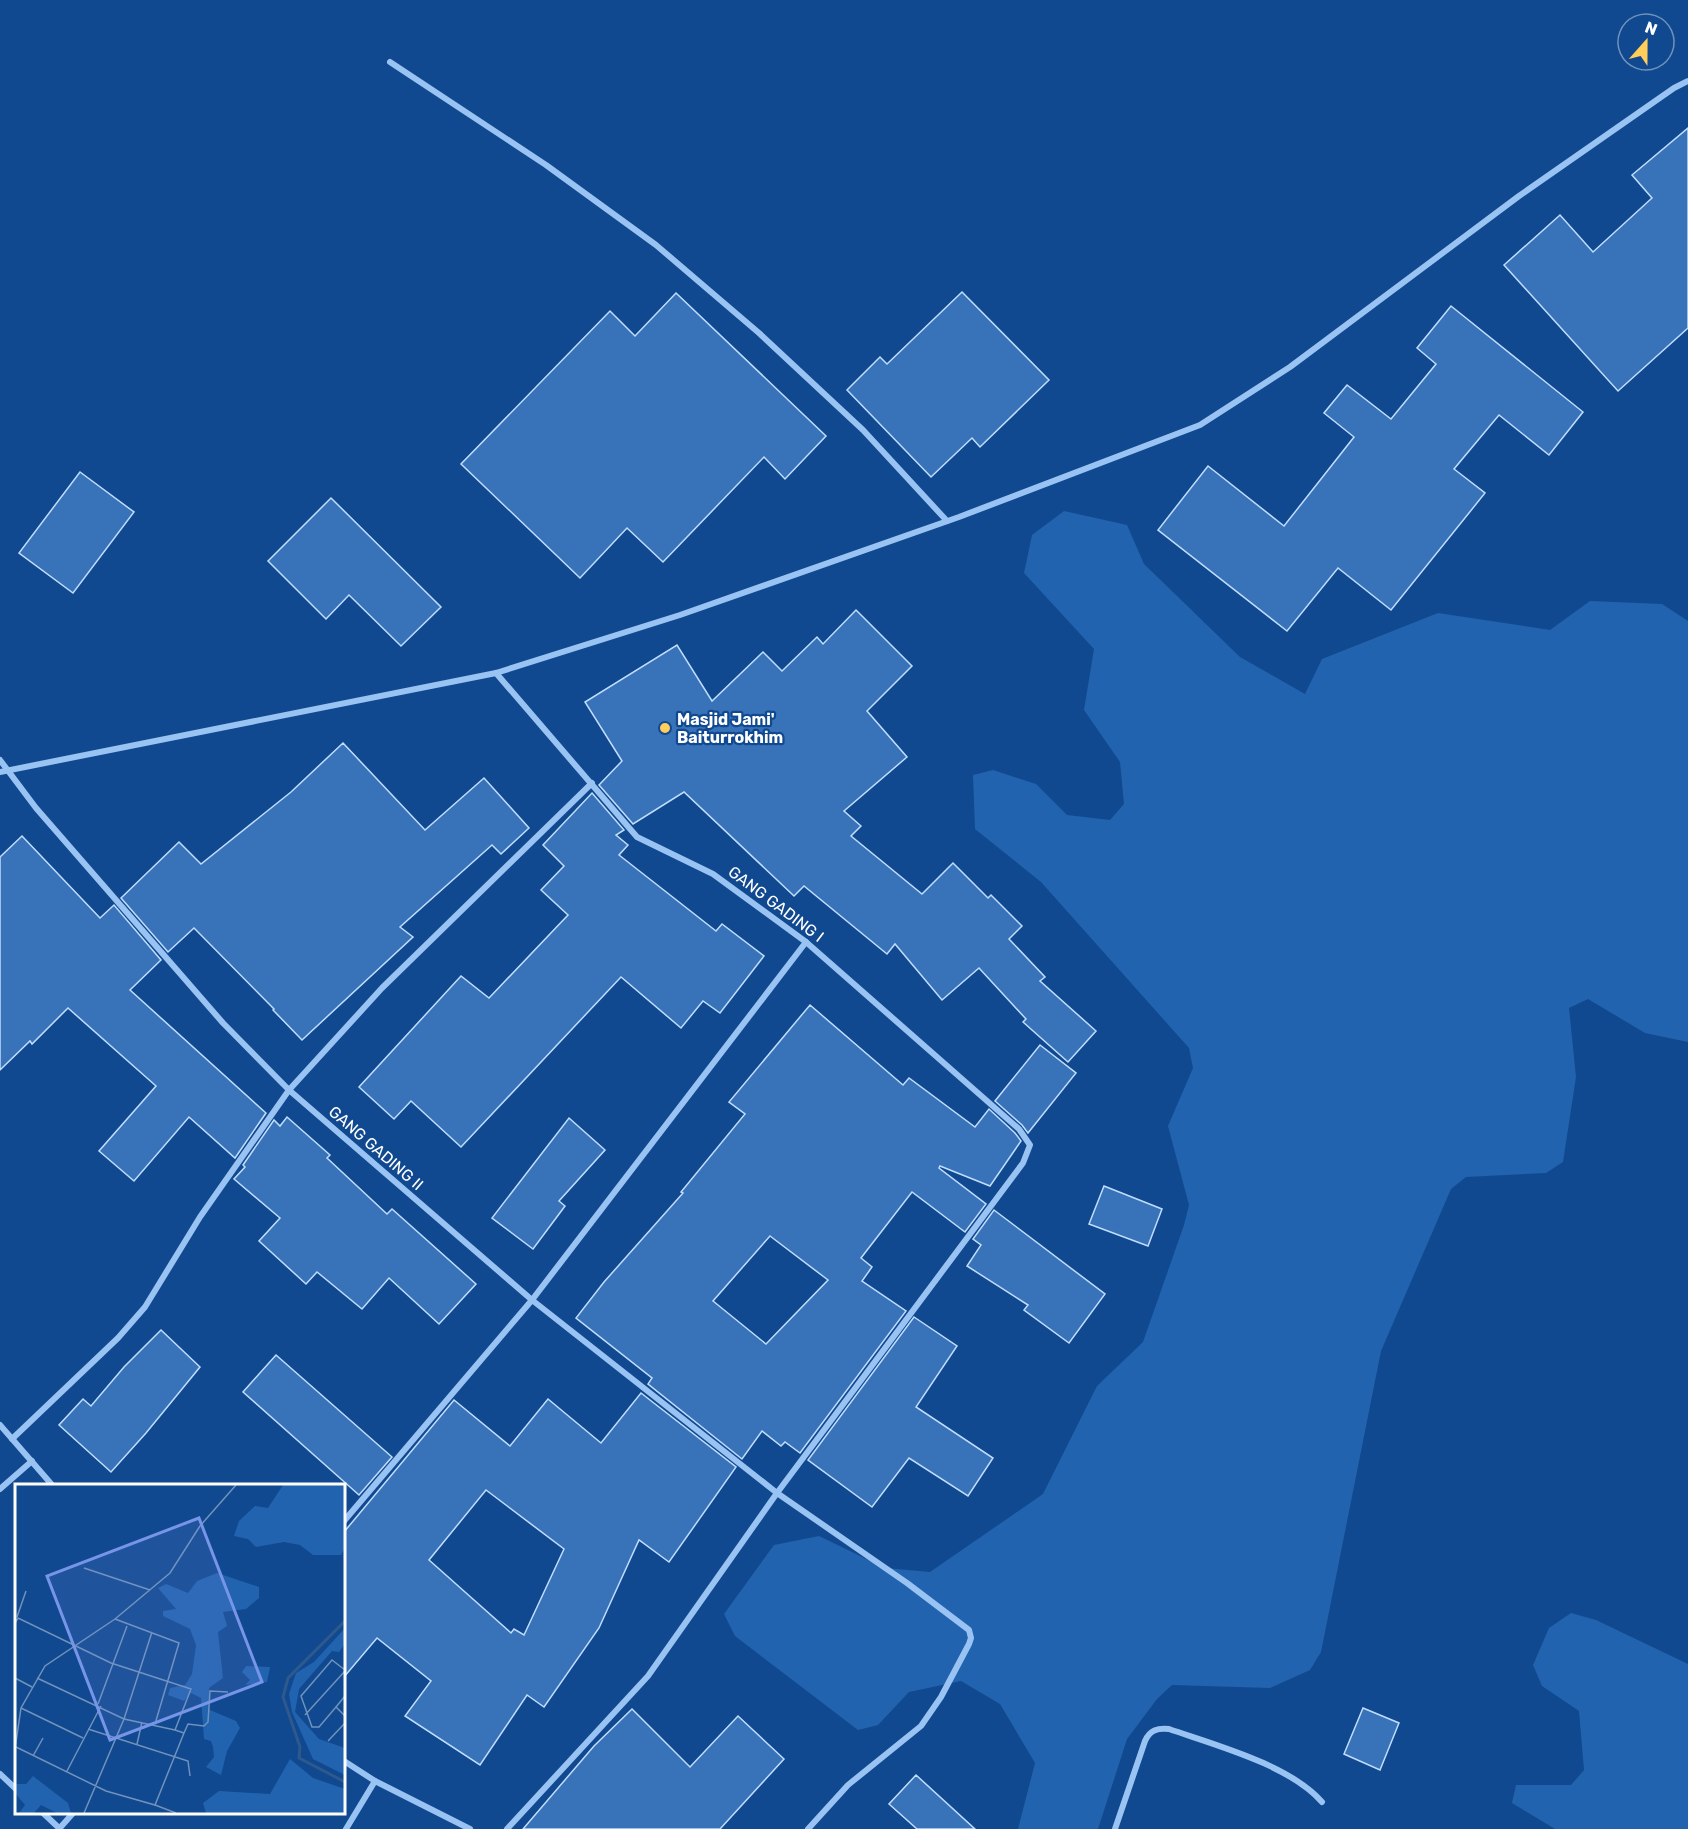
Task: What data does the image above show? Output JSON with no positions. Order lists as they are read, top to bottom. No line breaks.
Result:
{"streets":{"street":["GANG GADING I","GANG GADING II"]},"crossings":[["GANG GADING I","GANG GADING II"]],"places":["Masjid Jami' Baiturrokhim"],"north":"top"}
